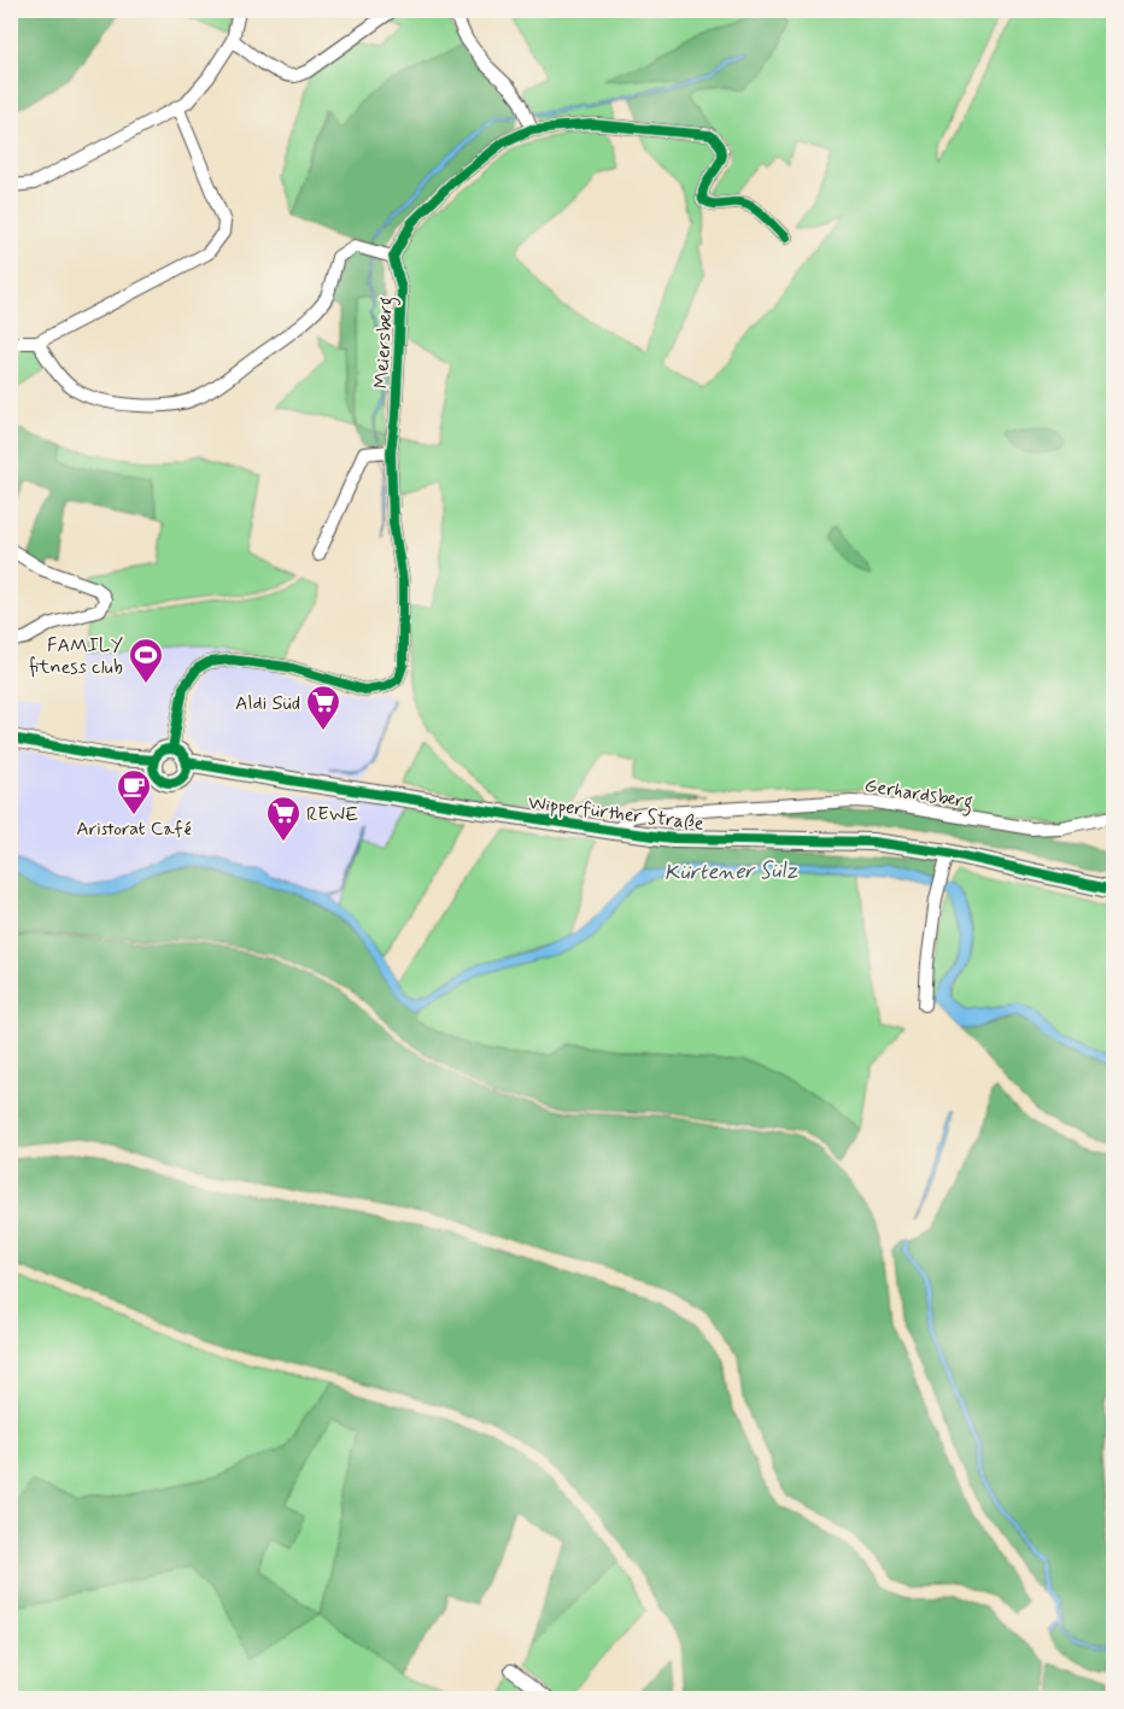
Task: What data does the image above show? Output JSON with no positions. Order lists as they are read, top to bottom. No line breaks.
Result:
{"streets":{"main road":["Wipperfürther Straße"],"street":["Meiersberg","Gerhardsberg"]},"crossings":[["Meiersberg","Wipperfürther Straße"],["Gerhardsberg","Wipperfürther Straße"]],"water":["Kürtener Sülz"],"places":{"sports":["FAMILY fitness club"],"supermarket":["Aldi Süd","REWE"],"cafe":["Aristorat Café"]}}
